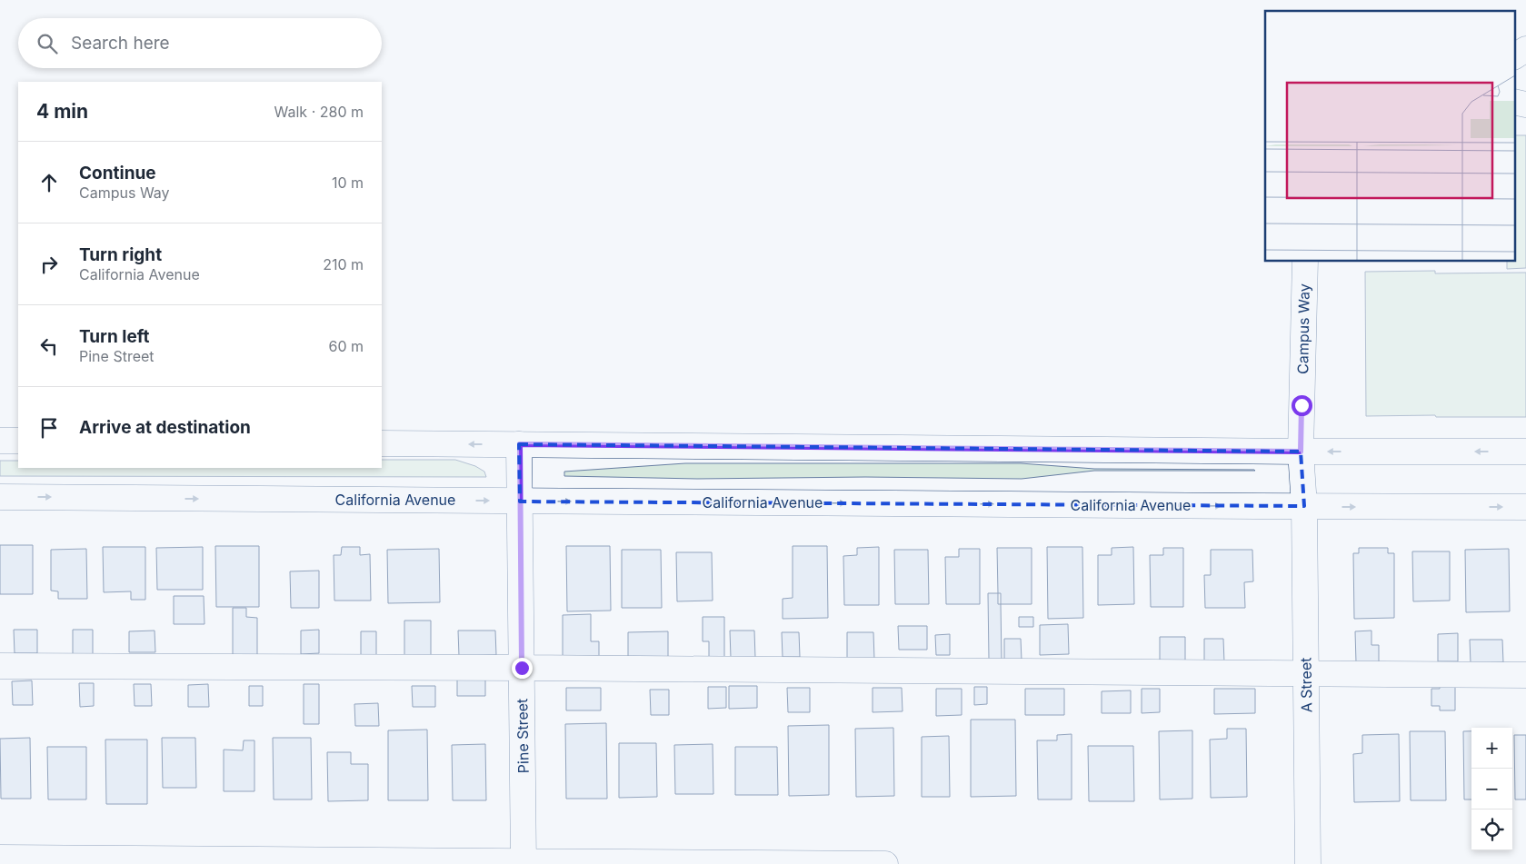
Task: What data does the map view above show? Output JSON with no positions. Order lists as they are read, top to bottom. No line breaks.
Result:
{"streets":{"main road":["Campus Way","California Avenue","A Street","Pine Street"]},"crossings":[["Campus Way","California Avenue"],["Campus Way","A Street"],["California Avenue","A Street"],["California Avenue","Pine Street"]],"page":{"search":"Search here","heading":["4 min","Walk · 280 m"],"list":[["Continue","Campus Way","10 m"],["Turn right","California Avenue","210 m"],["Turn left","Pine Street","60 m"],"Arrive at destination"],"map_buttons":["+","−"]}}
